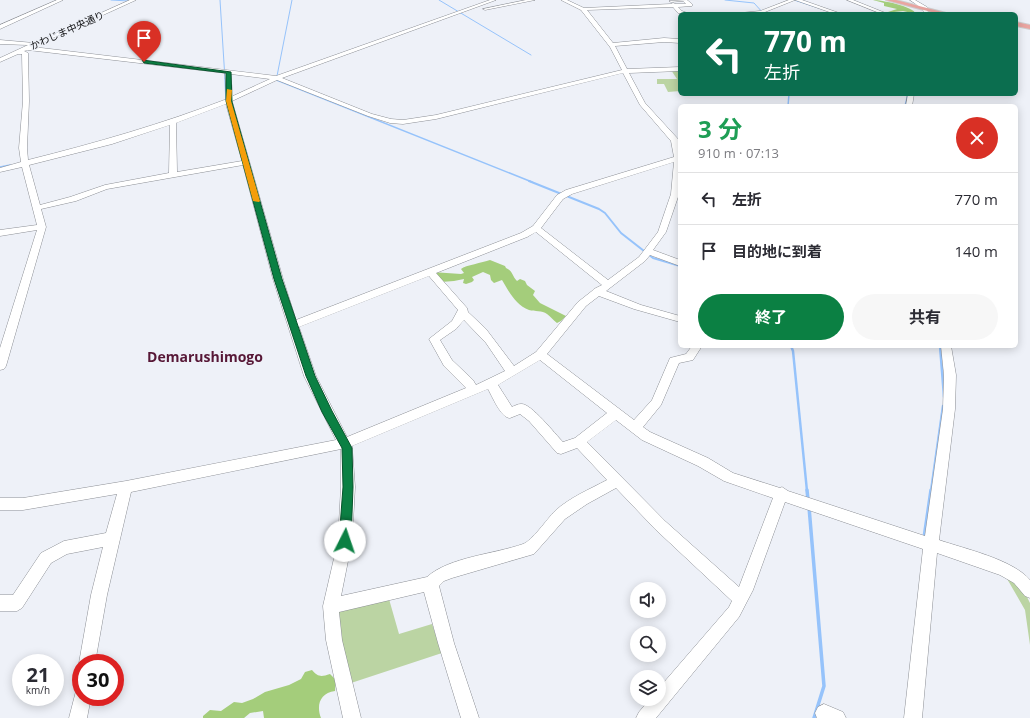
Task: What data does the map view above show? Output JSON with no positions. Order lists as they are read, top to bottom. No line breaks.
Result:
{"streets":{"street":["かわじま中央通り"]},"districts":["Demarushimogo"],"page":{"turn":["770 m","左折"],"heading":["3 分","910 m · 07:13"],"list":[{"name":"左折","value":"770 m"},{"name":"目的地に到着","value":"140 m"}],"buttons":["終了","共有"],"speed":"21 km/h","limit":"30"}}
